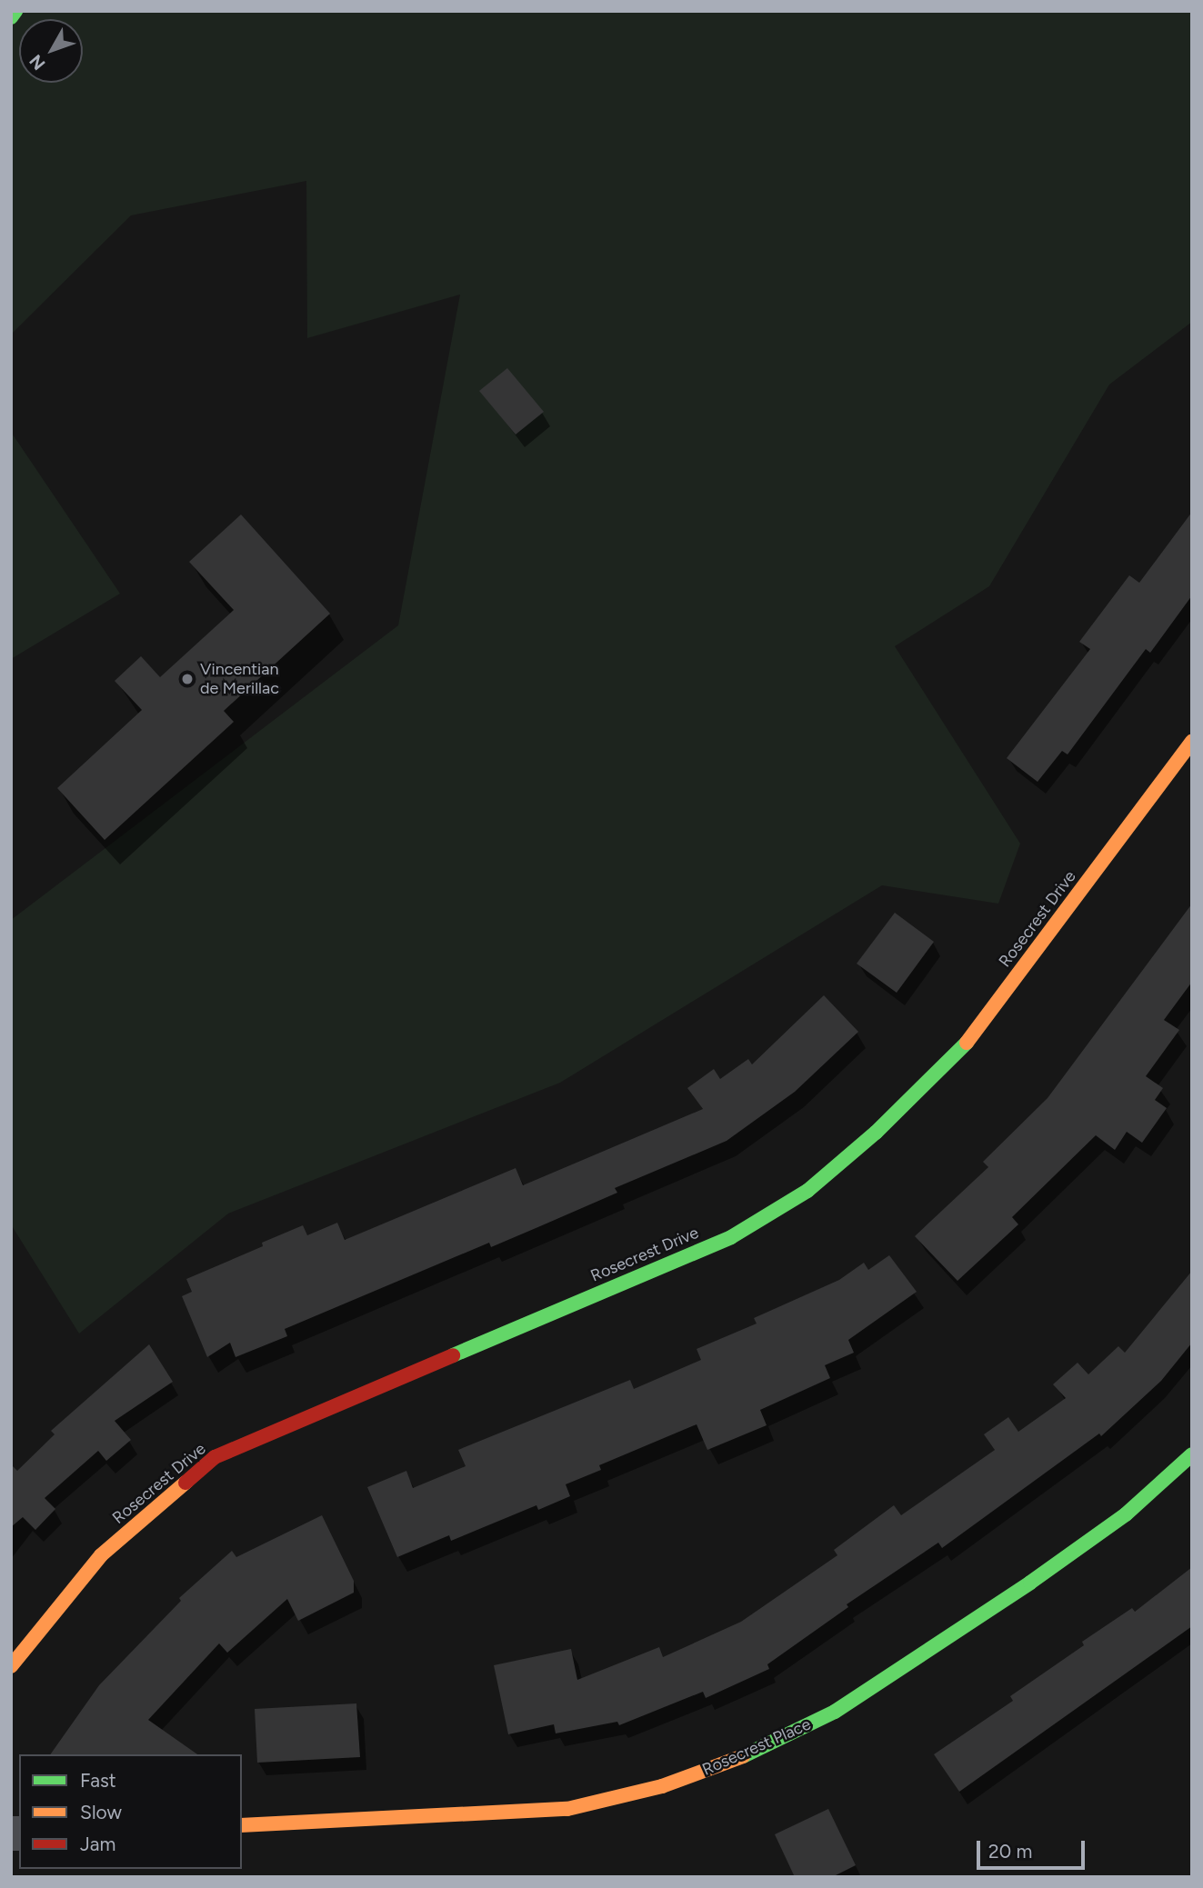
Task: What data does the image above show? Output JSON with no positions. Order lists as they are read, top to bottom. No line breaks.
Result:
{"streets":{"street":["Rosecrest Drive","Rosecrest Place"]},"places":["Vincentian de Merillac"],"legend":["Fast","Slow","Jam"],"scale_bar":"20 m","north":"bottom left"}
